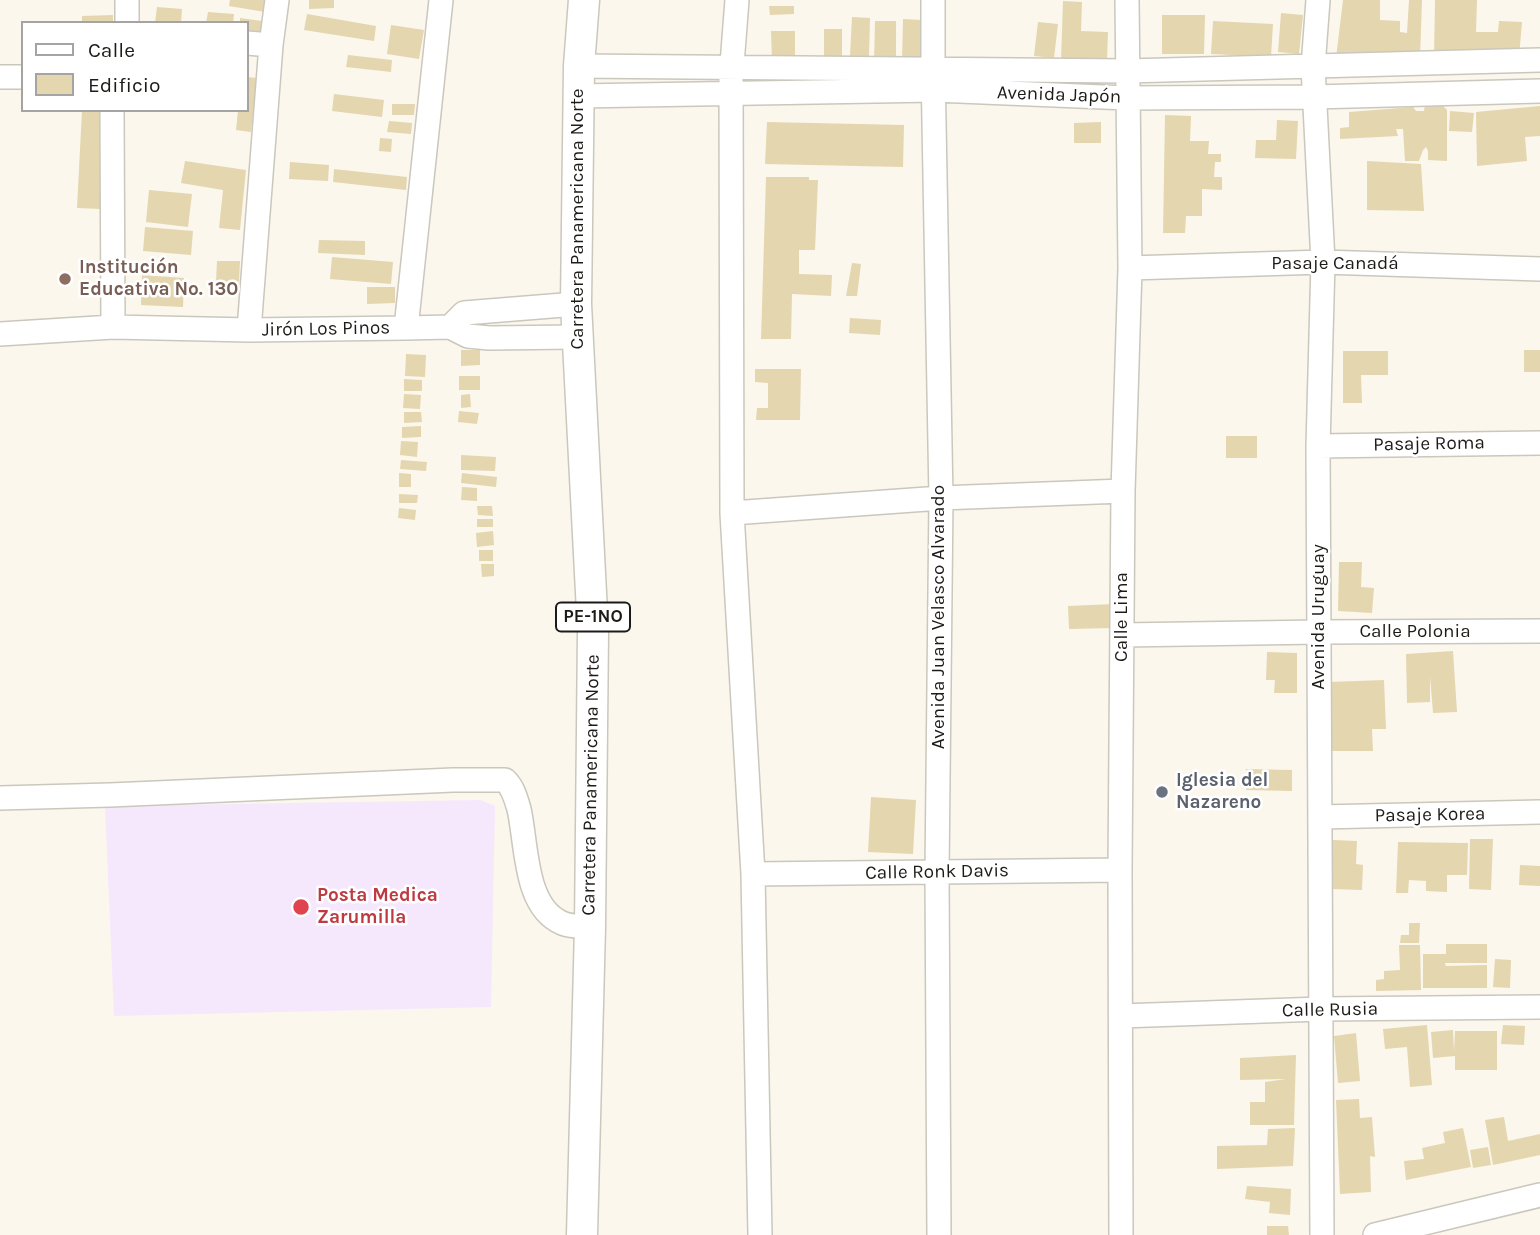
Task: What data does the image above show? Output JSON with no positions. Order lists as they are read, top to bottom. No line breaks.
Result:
{"streets":{"main road":["Carretera Panamericana Norte","PE-1NO"],"street":["Avenida Japón","Pasaje Canadá","Jirón Los Pinos","Pasaje Roma","Avenida Juan Velasco Alvarado","Calle Lima","Avenida Uruguay","Calle Polonia","Pasaje Korea","Calle Ronk Davis","Calle Rusia"]},"crossings":[["Avenida Japón","Carretera Panamericana Norte"],["Avenida Japón","Avenida Juan Velasco Alvarado"],["Avenida Japón","Calle Lima"],["Avenida Japón","Avenida Uruguay"],["Pasaje Canadá","Calle Lima"],["Pasaje Canadá","Avenida Uruguay"],["Pasaje Roma","Avenida Uruguay"],["Avenida Juan Velasco Alvarado","Calle Ronk Davis"],["Calle Lima","Calle Polonia"],["Calle Lima","Calle Ronk Davis"],["Calle Lima","Calle Rusia"],["Avenida Uruguay","Calle Polonia"],["Avenida Uruguay","Pasaje Korea"],["Avenida Uruguay","Calle Rusia"]],"places":["Institución Educativa No. 130","Iglesia del Nazareno","Posta Medica Zarumilla"],"legend":["Calle","Edificio"]}
